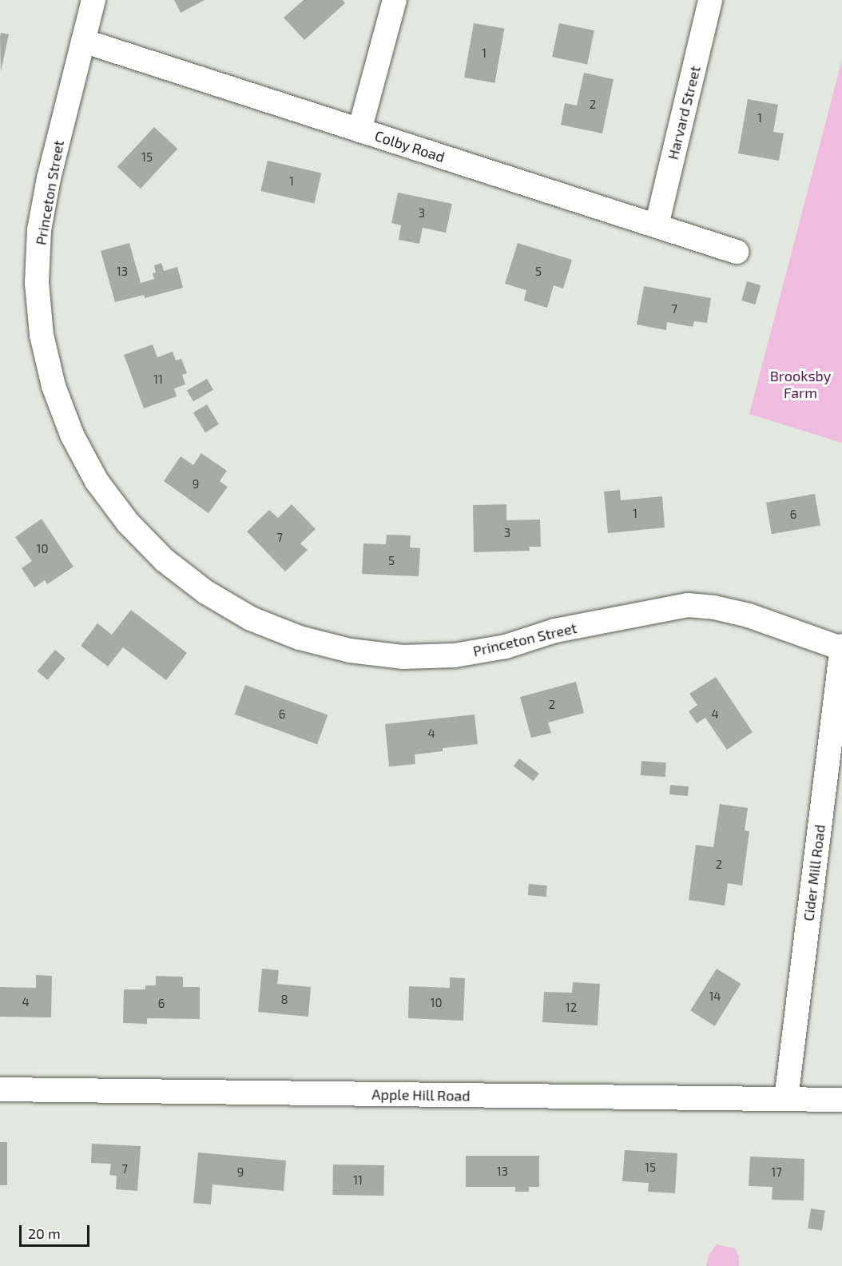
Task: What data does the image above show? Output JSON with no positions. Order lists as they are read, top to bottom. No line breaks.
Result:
{"streets":{"street":["Harvard Street","Colby Road","Princeton Street","Cider Mill Road","Apple Hill Road"]},"crossings":[["Harvard Street","Colby Road"],["Colby Road","Princeton Street"],["Princeton Street","Cider Mill Road"],["Cider Mill Road","Apple Hill Road"]],"parks":["Brooksby Farm"],"house_numbers":["1","2","1","15","1","3","13","5","7","11","9","1","6","3","7","10","5","2","6","4","4","2","14","8","4","10","6","12","15","7","13","9","17","11"],"scale_bar":"20 m"}
